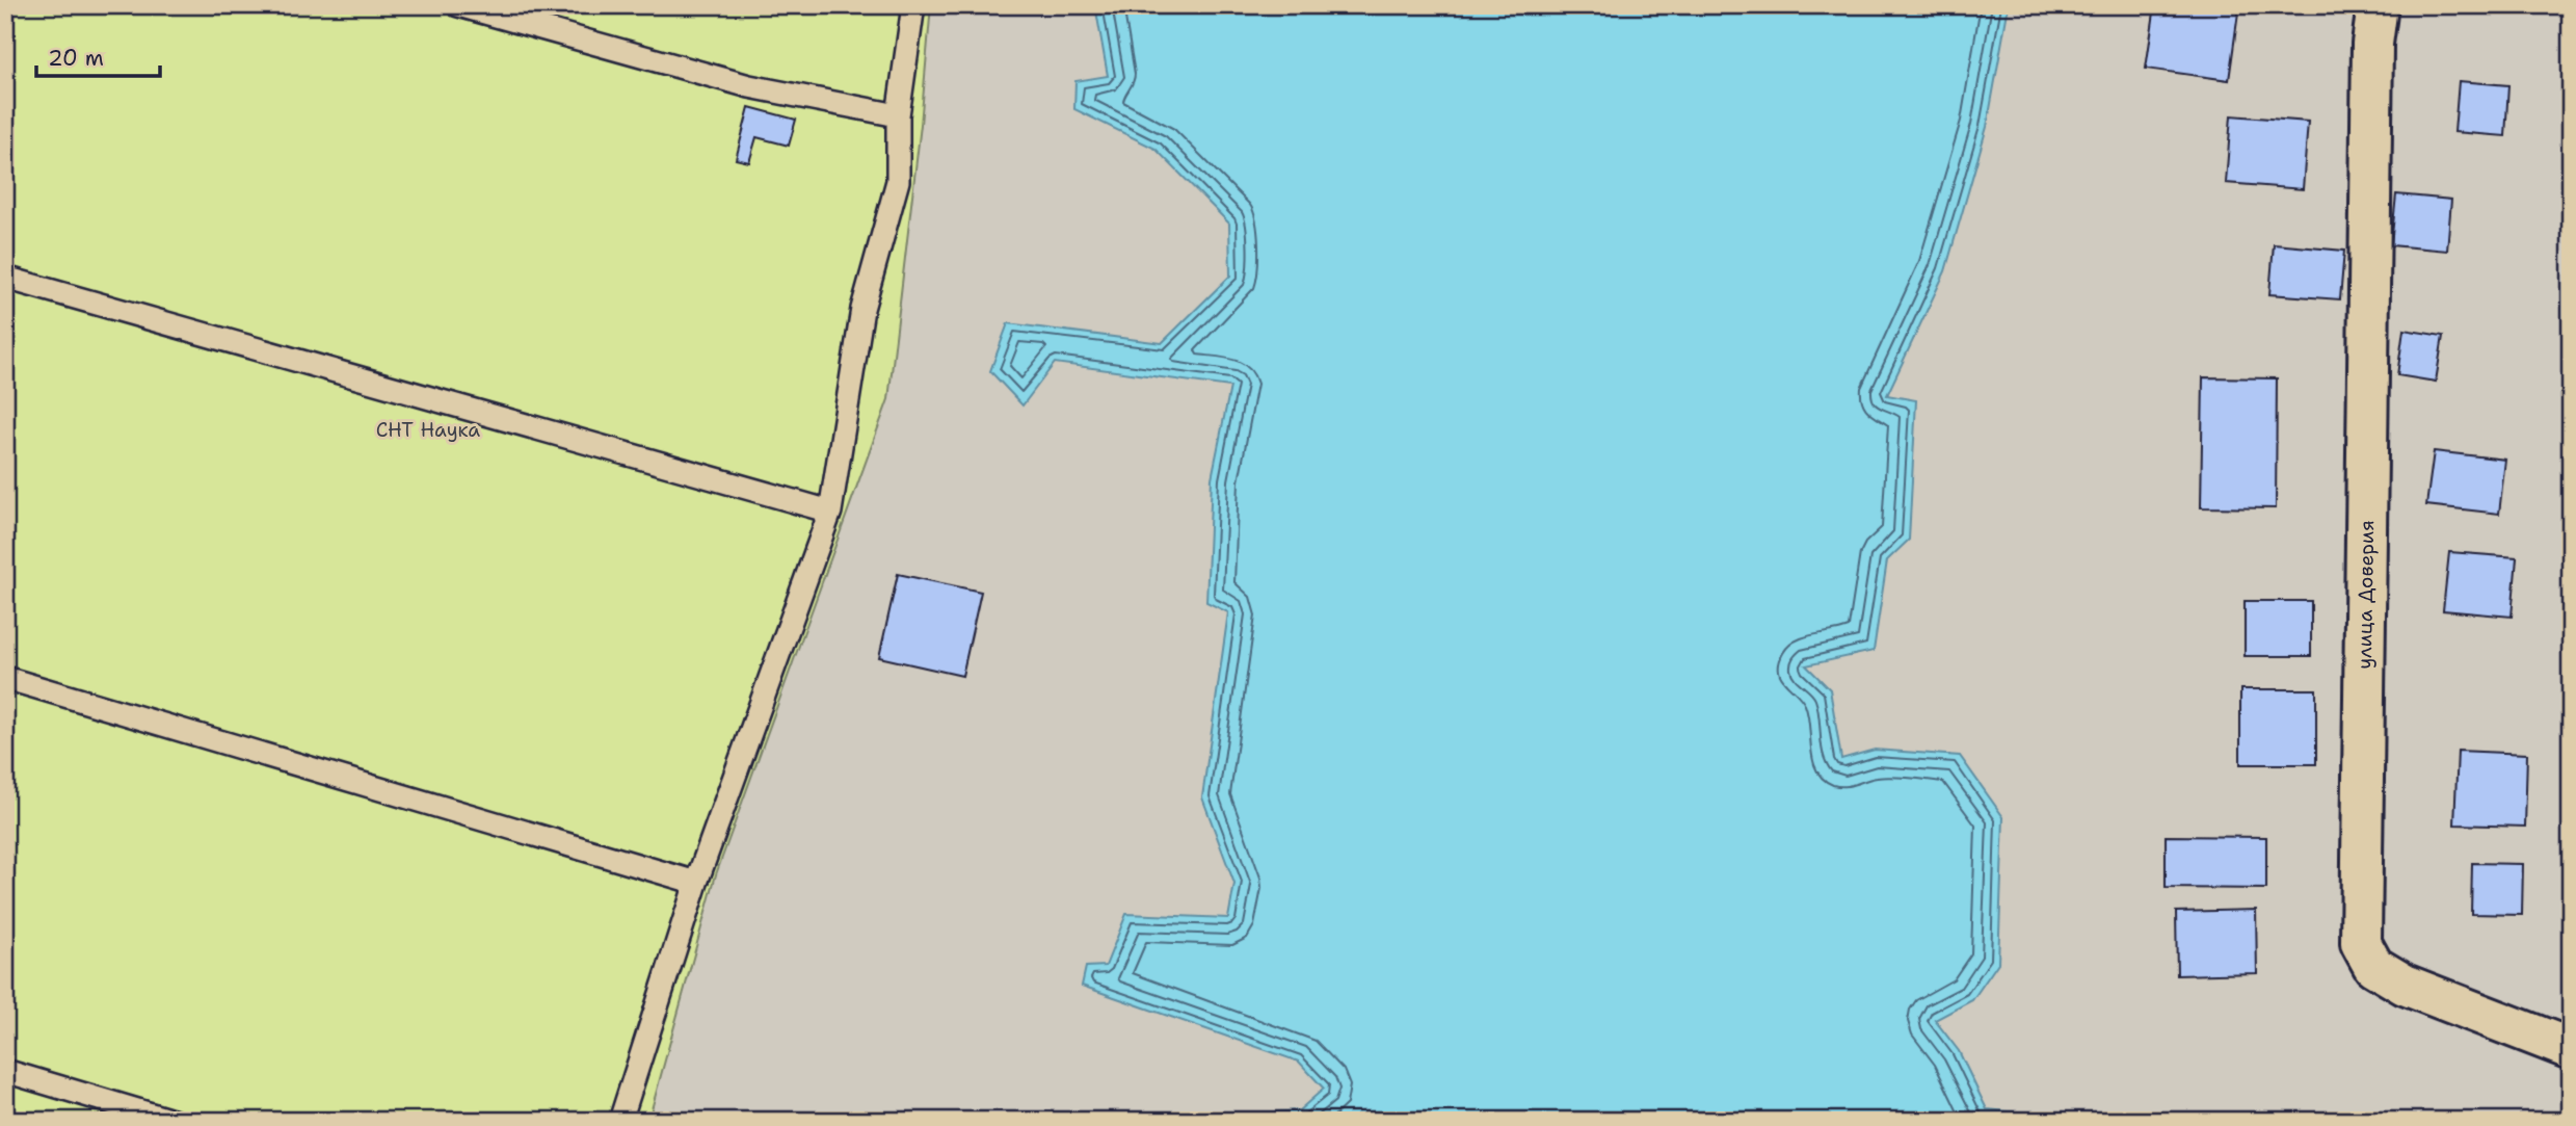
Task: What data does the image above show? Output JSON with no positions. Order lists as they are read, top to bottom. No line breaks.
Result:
{"streets":{"street":["улица Доверия"]},"parks":["СНТ Наука"],"scale_bar":"20 m"}
